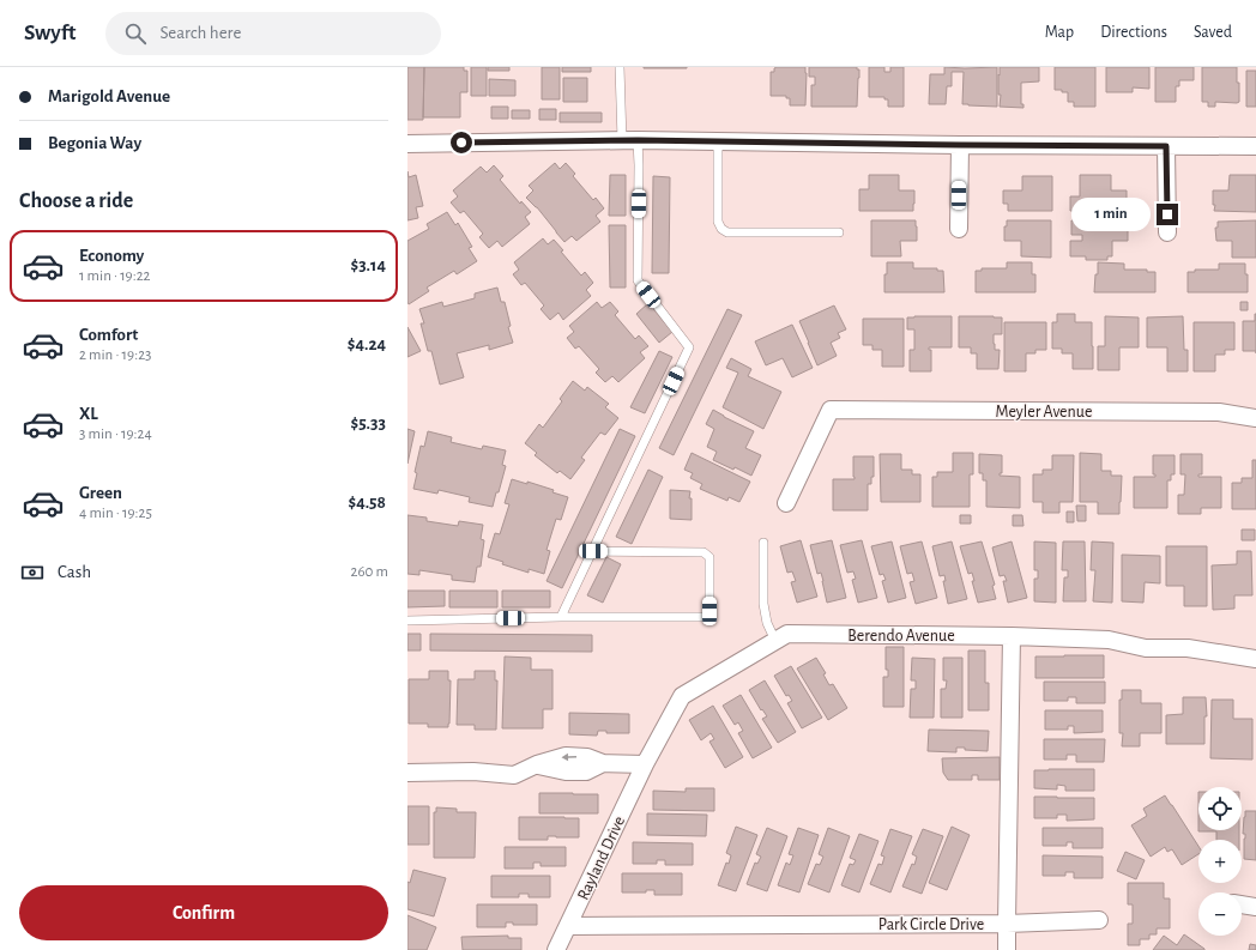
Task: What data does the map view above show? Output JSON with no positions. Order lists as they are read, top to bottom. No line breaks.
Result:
{"streets":{"street":["Meyler Avenue","Berendo Avenue","Rayland Drive","Park Circle Drive"]},"crossings":[["Berendo Avenue","Rayland Drive"],["Berendo Avenue","Park Circle Drive"],["Rayland Drive","Park Circle Drive"]],"page":{"header":"Swyft","search":"Search here","nav":["Map","Directions","Saved"],"banner":["Marigold Avenue","Begonia Way"],"heading":"Choose a ride","bubble":"1 min","list":[{"name":"Economy","note":"1 min · 19:22","value":"$3.14"},{"name":"Comfort","note":"2 min · 19:23","value":"$4.24"},{"name":"XL","note":"3 min · 19:24","value":"$5.33"},{"name":"Green","note":"4 min · 19:25","value":"$4.58"}],"pay":["Cash","260 m"],"map_buttons":["+","−"],"buttons":"Confirm"}}
